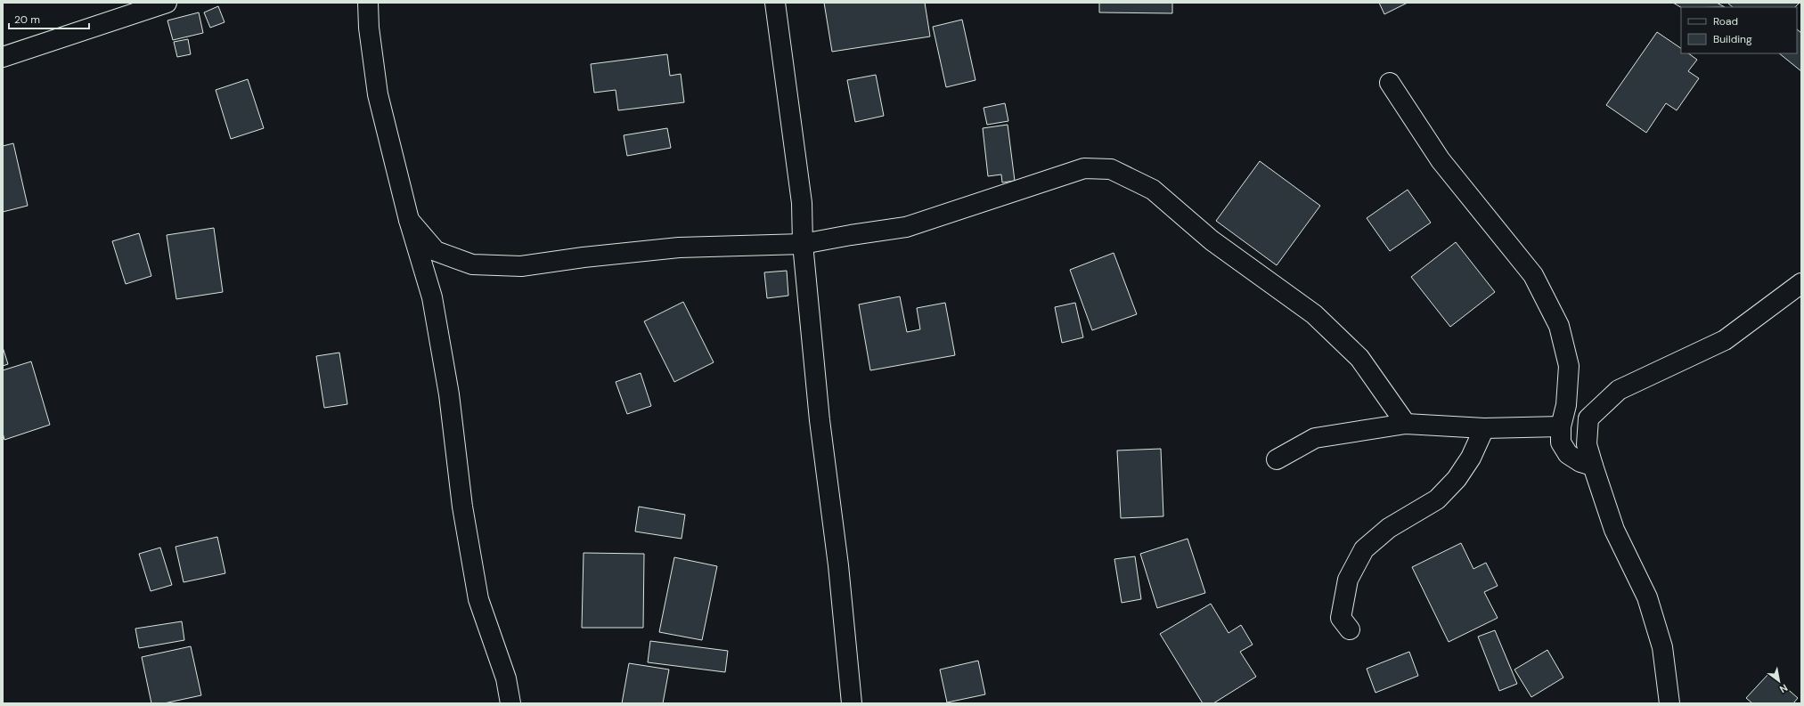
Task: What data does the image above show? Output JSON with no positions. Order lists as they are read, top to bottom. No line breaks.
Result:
{"legend":["Road","Building"],"scale_bar":"20 m","north":"bottom right"}
